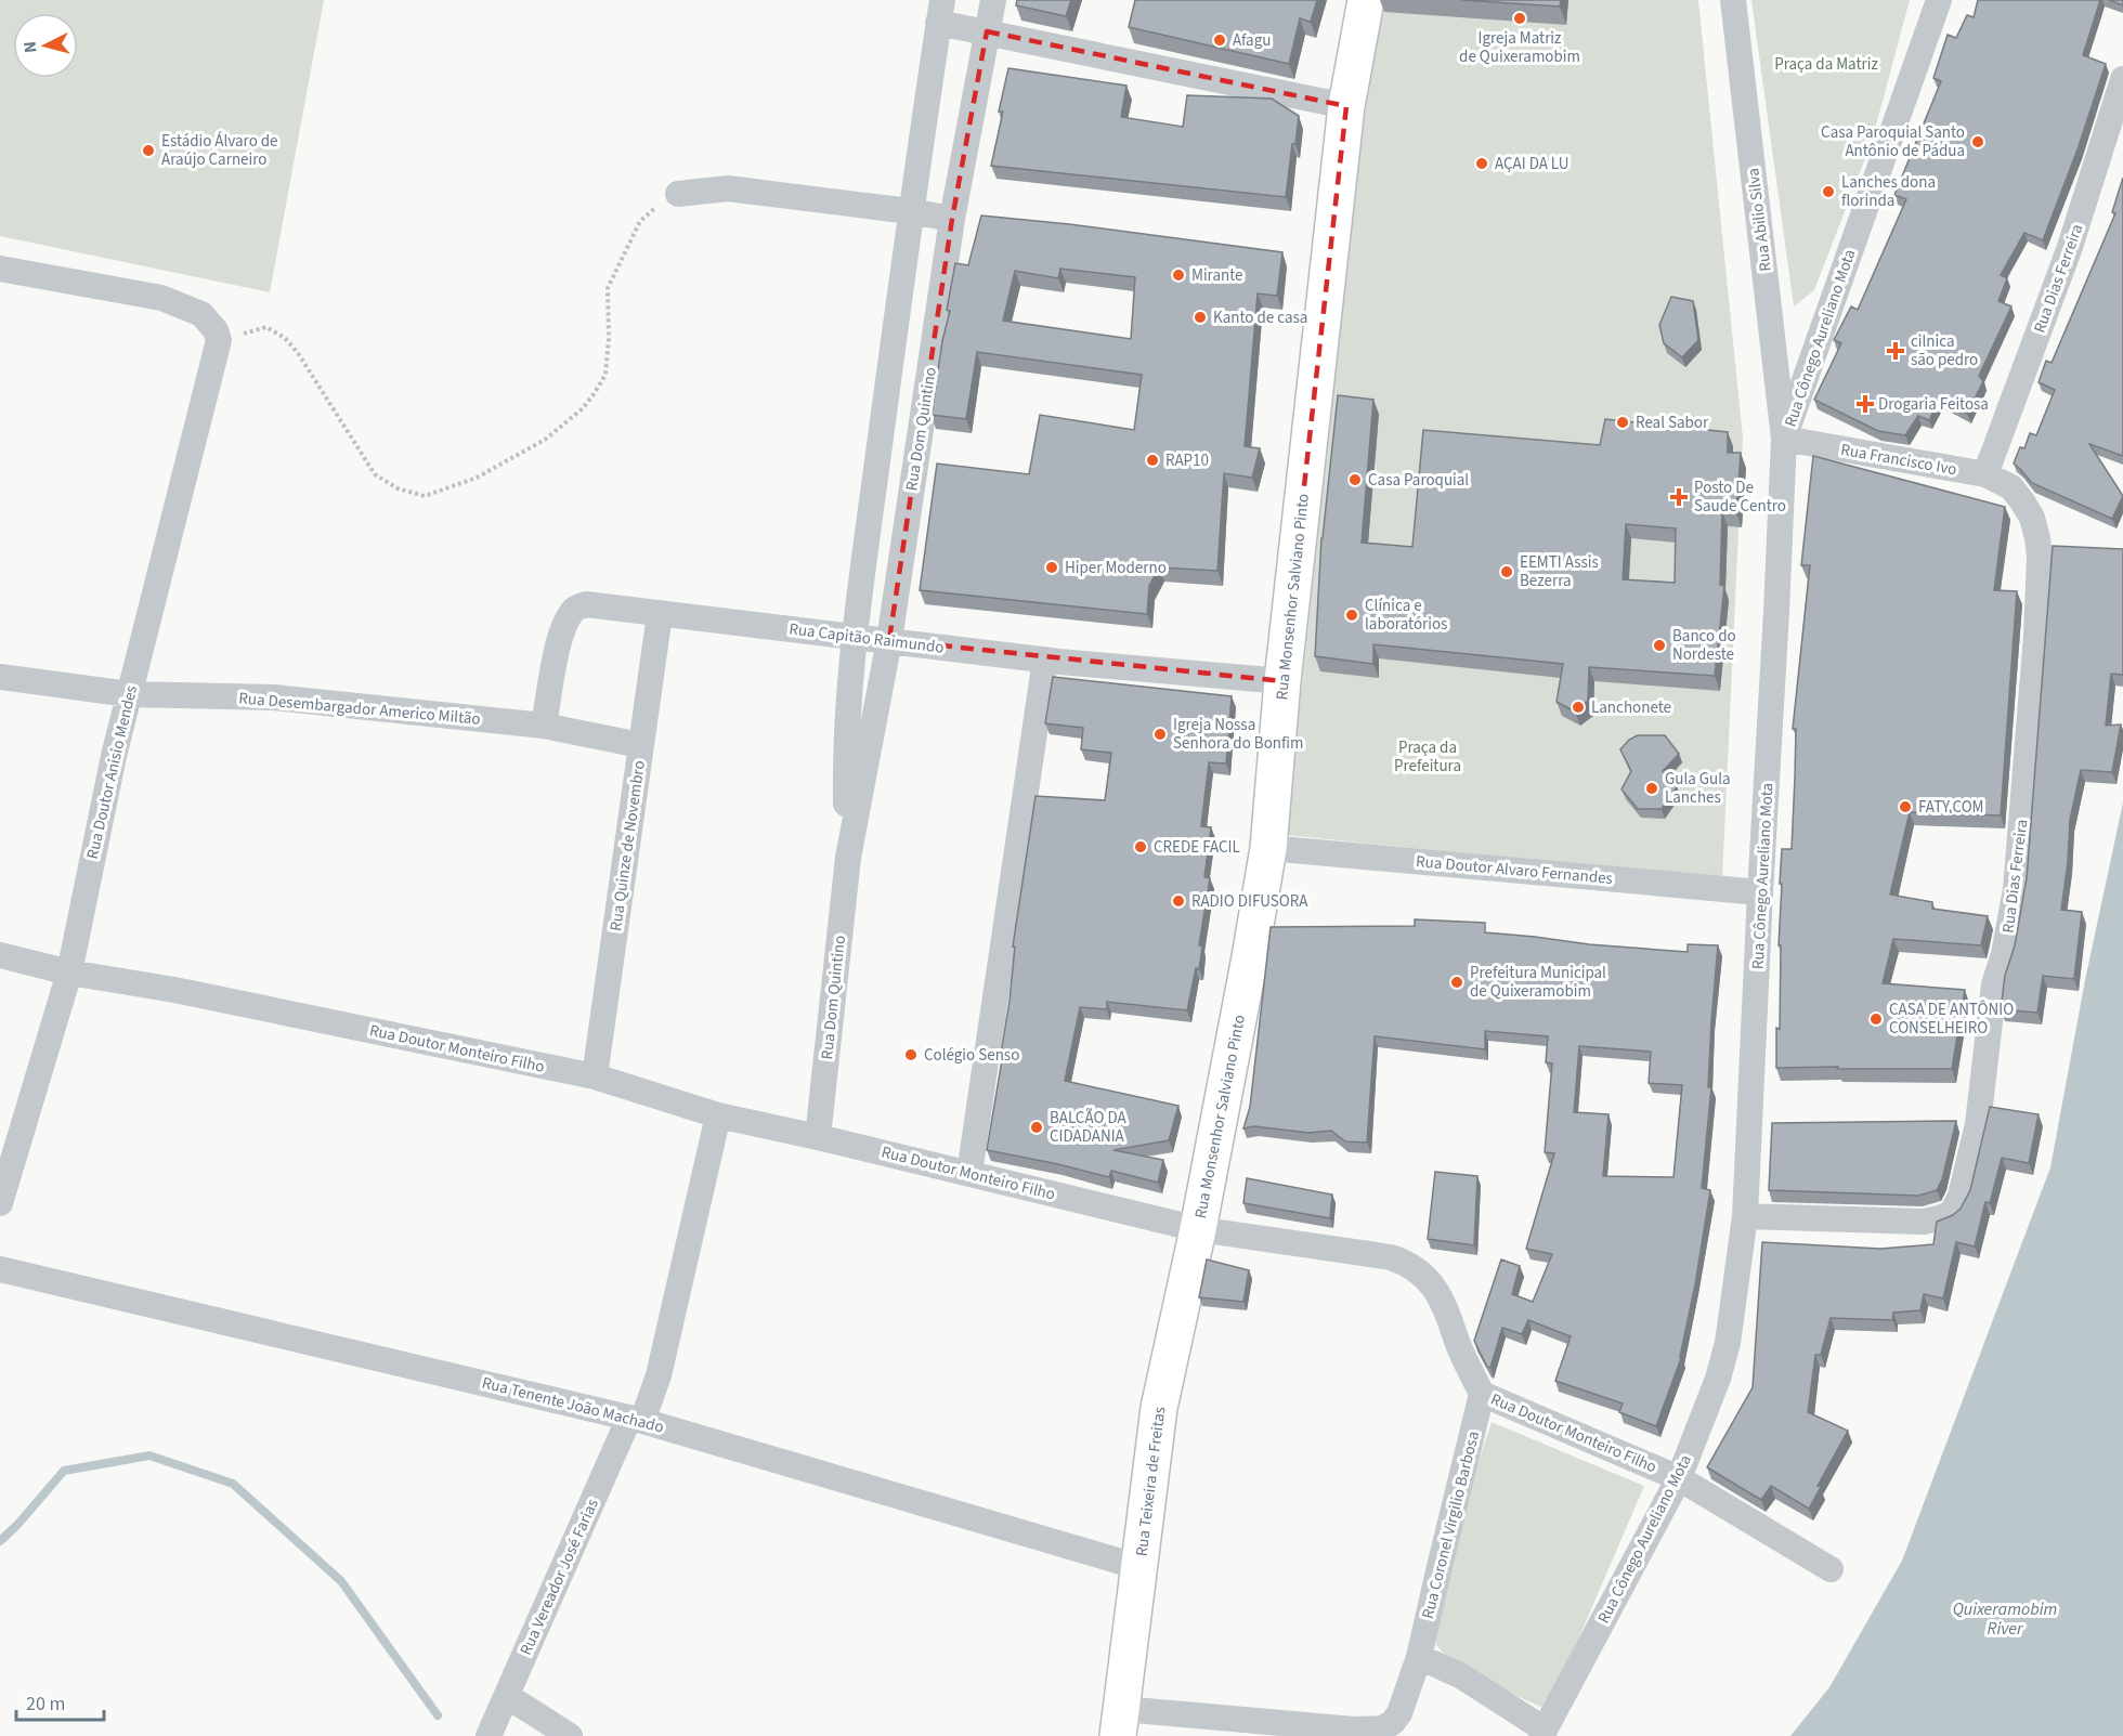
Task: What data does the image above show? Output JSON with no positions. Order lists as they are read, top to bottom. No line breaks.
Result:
{"streets":{"street":["Rua Abilio Silva","Rua Dias Ferreira","Rua Cônego Aureliano Mota","Rua Dom Quintino","Rua Francisco Ivo","Rua Monsenhor Salviano Pinto","Rua Capitão Raimundo","Rua Desembargador Americo Miltão","Rua Doutor Anisio Mendes","Rua Quinze de Novembro","Rua Doutor Alvaro Fernandes","Rua Doutor Monteiro Filho","Rua Tenente João Machado","Rua Teixeira de Freitas","Rua Coronel Virgilio Barbosa","Rua Vereador José Farias"]},"crossings":[["Rua Abilio Silva","Rua Cônego Aureliano Mota"],["Rua Abilio Silva","Rua Francisco Ivo"],["Rua Dias Ferreira","Rua Cônego Aureliano Mota"],["Rua Dias Ferreira","Rua Francisco Ivo"],["Rua Cônego Aureliano Mota","Rua Francisco Ivo"],["Rua Cônego Aureliano Mota","Rua Doutor Alvaro Fernandes"],["Rua Cônego Aureliano Mota","Rua Doutor Monteiro Filho"],["Rua Dom Quintino","Rua Capitão Raimundo"],["Rua Dom Quintino","Rua Doutor Monteiro Filho"],["Rua Monsenhor Salviano Pinto","Rua Capitão Raimundo"],["Rua Monsenhor Salviano Pinto","Rua Doutor Alvaro Fernandes"],["Rua Monsenhor Salviano Pinto","Rua Doutor Monteiro Filho"],["Rua Monsenhor Salviano Pinto","Rua Teixeira de Freitas"],["Rua Capitão Raimundo","Rua Desembargador Americo Miltão"],["Rua Capitão Raimundo","Rua Quinze de Novembro"],["Rua Desembargador Americo Miltão","Rua Doutor Anisio Mendes"],["Rua Desembargador Americo Miltão","Rua Quinze de Novembro"],["Rua Doutor Anisio Mendes","Rua Doutor Monteiro Filho"],["Rua Quinze de Novembro","Rua Doutor Monteiro Filho"],["Rua Doutor Monteiro Filho","Rua Teixeira de Freitas"],["Rua Doutor Monteiro Filho","Rua Coronel Virgilio Barbosa"],["Rua Doutor Monteiro Filho","Rua Vereador José Farias"],["Rua Tenente João Machado","Rua Teixeira de Freitas"],["Rua Tenente João Machado","Rua Vereador José Farias"],["Rua Teixeira de Freitas","Rua Coronel Virgilio Barbosa"]],"water":["Quixeramobim River"],"parks":["Praça da Matriz","Praça da Prefeitura"],"places":{"other":["Igreja Matriz de Quixeramobim","Afagu","Casa Paroquial Santo Antônio de Pádua","Estádio Álvaro de Araújo Carneiro","AÇAI DA LU","Lanches dona florinda","Mirante","Kanto de casa","Real Sabor","RAP10","Casa Paroquial","Hiper Moderno","EEMTI Assis Bezerra","Clínica e laboratórios","Banco do Nordeste","Lanchonete","Igreja Nossa Senhora do Bonfim","Gula Gula Lanches","FATY.COM","CREDE FACIL","RADIO DIFUSORA","Prefeitura Municipal de Quixeramobim","CASA DE ANTÔNIO CONSELHEIRO","Colégio Senso","BALCÃO DA CIDADANIA"],"health":["cilnica são pedro","Drogaria Feitosa","Posto De Saude Centro"]},"scale_bar":"20 m","north":"left"}
